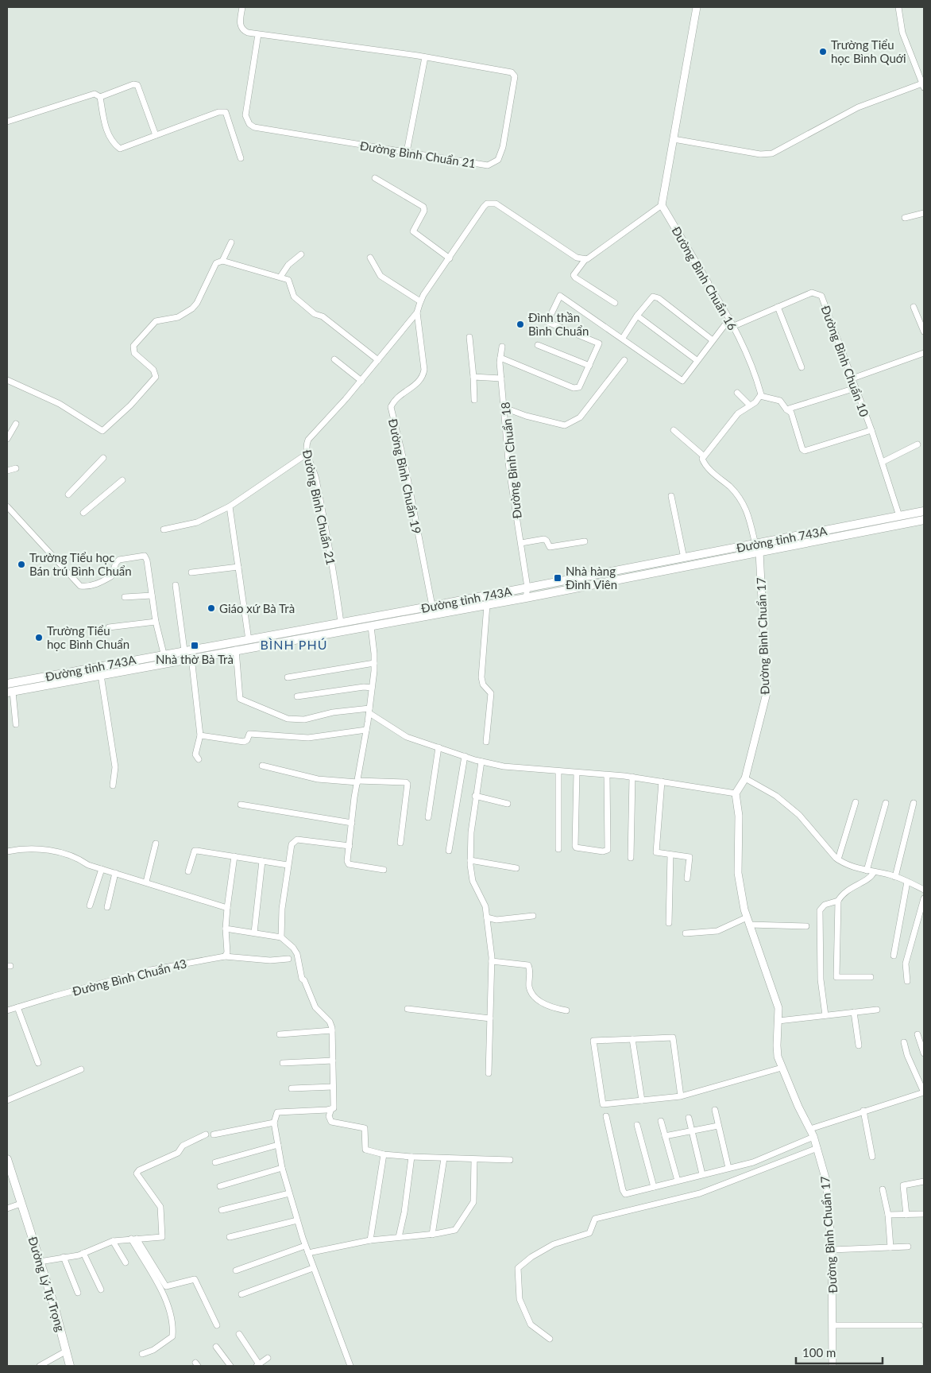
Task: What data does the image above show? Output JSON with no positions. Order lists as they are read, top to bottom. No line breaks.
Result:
{"streets":{"main road":["Đường tỉnh 743A","Đường Lý Tự Trọng"],"street":["Đường Bình Chuẩn 21","Đường Bình Chuẩn 16","Đường Bình Chuẩn 10","Đường Bình Chuẩn 18","Đường Bình Chuẩn 19","Đường Bình Chuẩn 17","Đường Bình Chuẩn 43"]},"crossings":[["Đường Bình Chuẩn 21","Đường Bình Chuẩn 19"],["Đường Bình Chuẩn 21","Đường tỉnh 743A"],["Đường Bình Chuẩn 16","Đường Bình Chuẩn 10"],["Đường Bình Chuẩn 10","Đường tỉnh 743A"],["Đường Bình Chuẩn 18","Đường tỉnh 743A"],["Đường Bình Chuẩn 19","Đường tỉnh 743A"],["Đường tỉnh 743A","Đường Bình Chuẩn 17"]],"districts":["BÌNH PHÚ"],"places":{"other":["Trường Tiểu học Bình Quới","Đình thần Bình Chuẩn","Trường Tiểu học Bán trú Bình Chuẩn","Giáo xứ Bà Trà","Trường Tiểu học Bình Chuẩn"],"transit":["Nhà hàng Đình Viên","Nhà thờ Bà Trà"]},"scale_bar":"100 m"}
